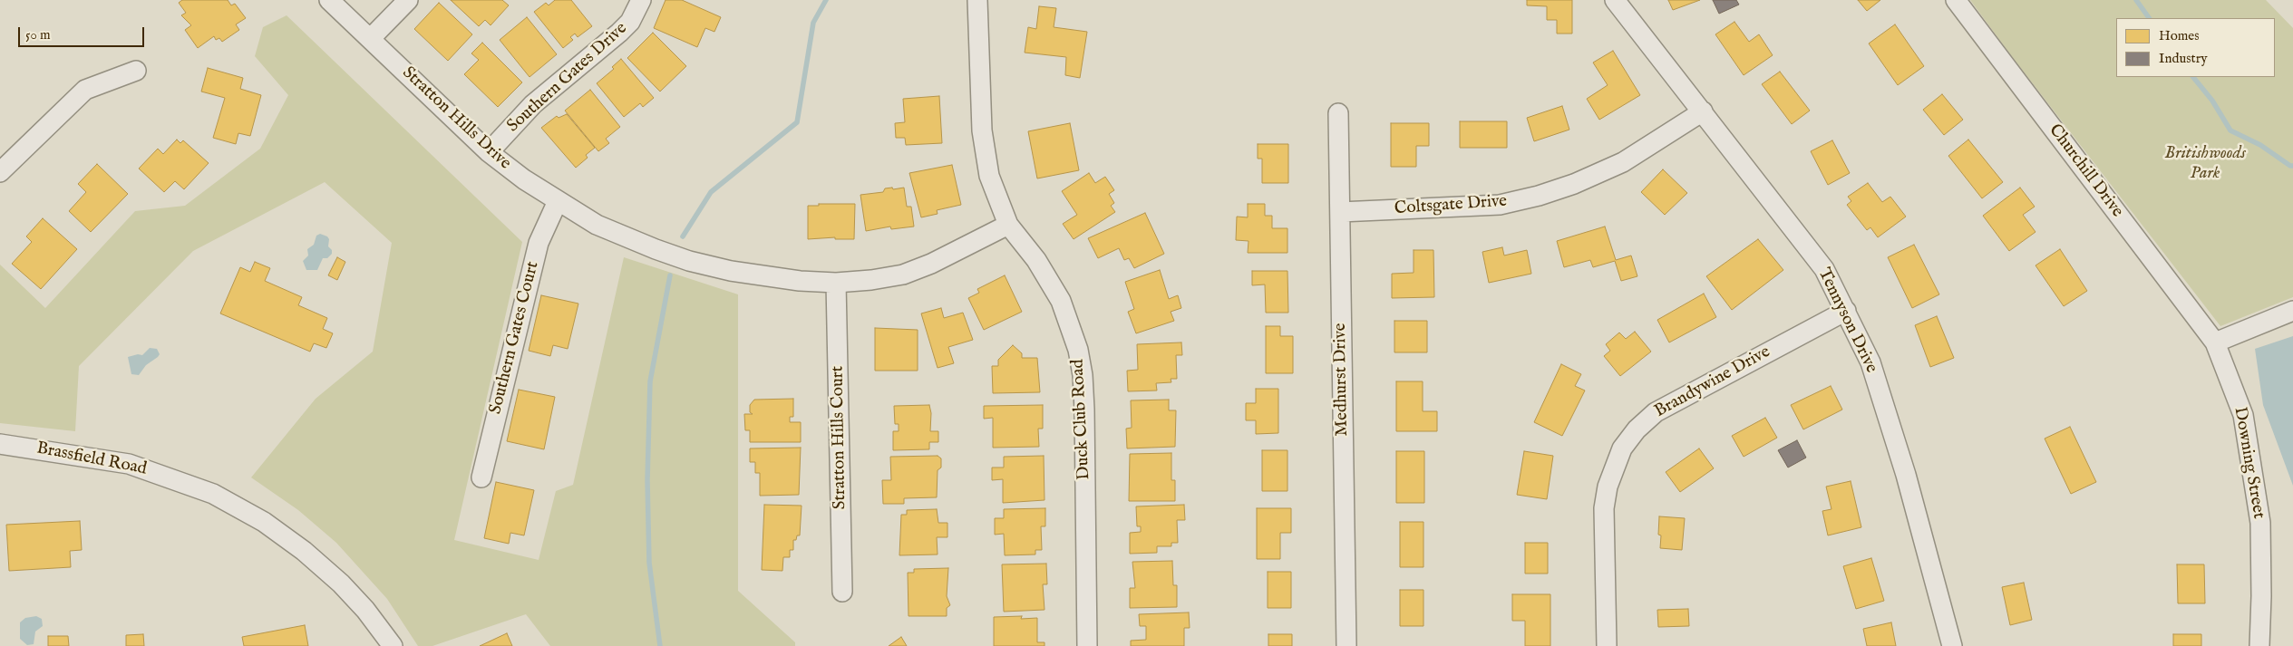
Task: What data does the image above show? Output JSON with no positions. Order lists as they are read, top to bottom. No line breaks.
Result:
{"streets":{"street":["Southern Gates Drive","Stratton Hills Drive","Churchill Drive","Coltsgate Drive","Tennyson Drive","Southern Gates Court","Medhurst Drive","Brandywine Drive","Duck Club Road","Stratton Hills Court","Brassfield Road","Downing Street"]},"crossings":[["Southern Gates Drive","Stratton Hills Drive"],["Stratton Hills Drive","Southern Gates Court"],["Stratton Hills Drive","Duck Club Road"],["Stratton Hills Drive","Stratton Hills Court"],["Churchill Drive","Downing Street"],["Coltsgate Drive","Tennyson Drive"],["Coltsgate Drive","Medhurst Drive"],["Tennyson Drive","Brandywine Drive"]],"parks":["Britishwoods Park"],"legend":["Homes","Industry"],"scale_bar":"50 m"}
